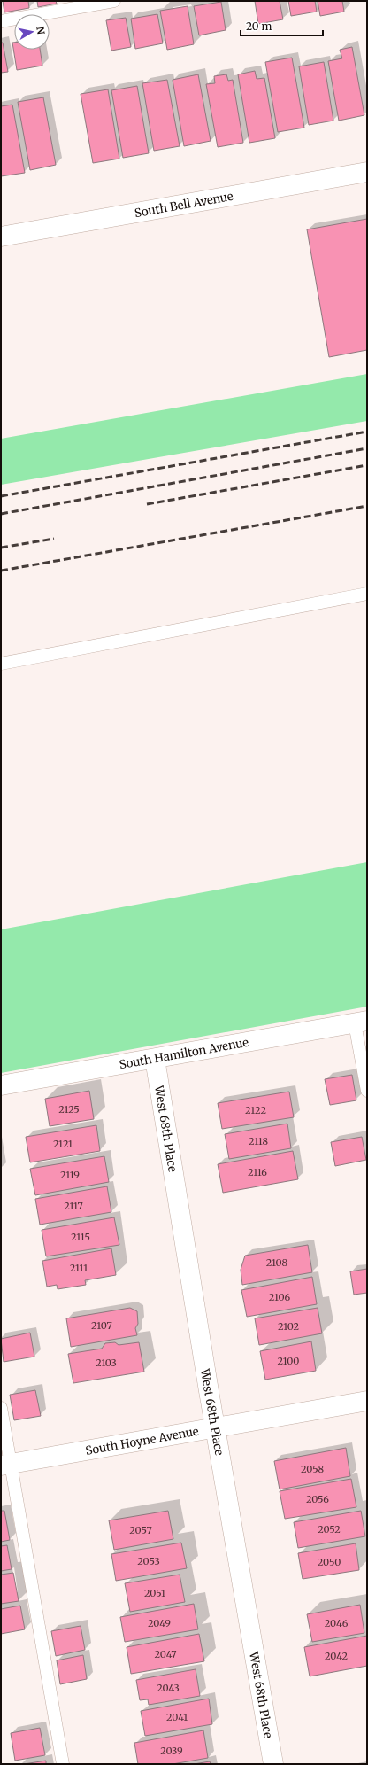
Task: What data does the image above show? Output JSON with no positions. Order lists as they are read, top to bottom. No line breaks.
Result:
{"streets":{"street":["South Bell Avenue","South Hamilton Avenue","West 68th Place","South Hoyne Avenue"]},"crossings":[["South Hamilton Avenue","West 68th Place"],["West 68th Place","South Hoyne Avenue"]],"house_numbers":["2125","2122","2118","2121","2116","2119","2117","2115","2108","2111","2106","2107","2102","2100","2103","2058","2056","2052","2057","2053","2050","2051","2049","2046","2047","2042","2043","2041","2039"],"scale_bar":"20 m","north":"right"}
